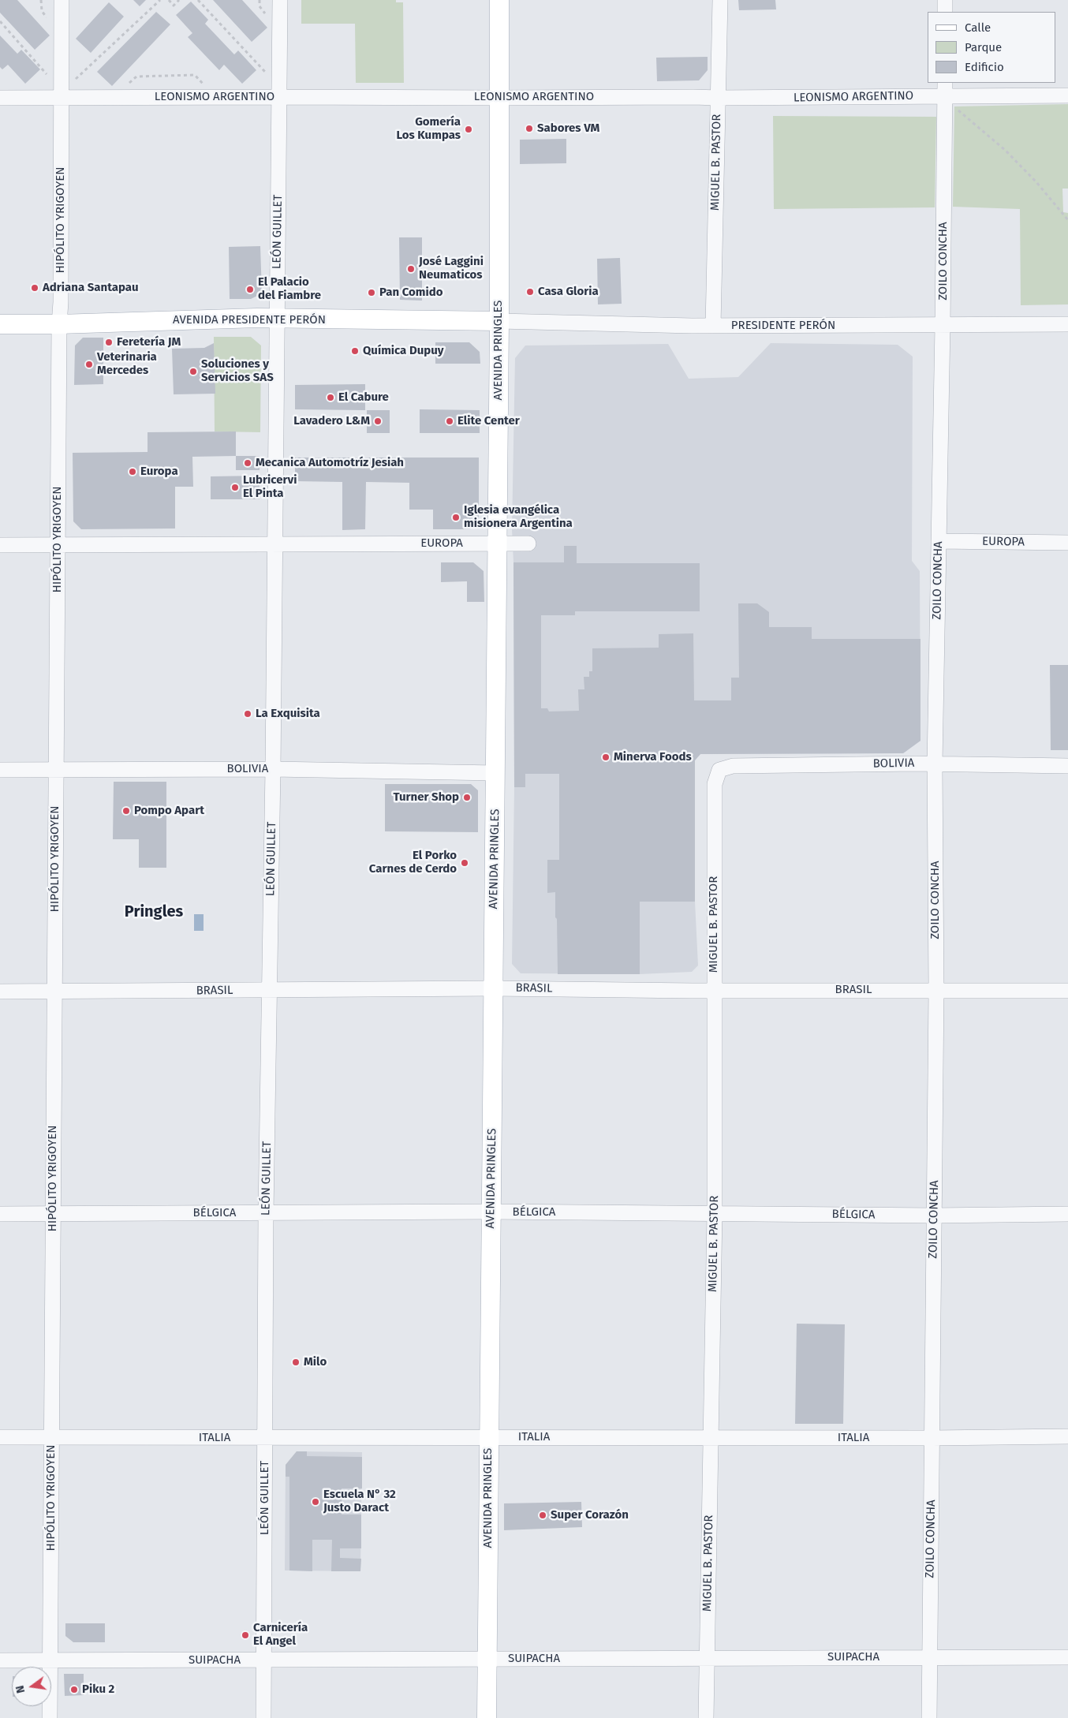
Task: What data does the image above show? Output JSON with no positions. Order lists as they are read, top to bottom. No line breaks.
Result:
{"streets":{"main road":["AVENIDA PRESIDENTE PERÓN","AVENIDA PRINGLES"],"street":["LEONISMO ARGENTINO","MIGUEL B. PASTOR","HIPÓLITO YRIGOYEN","LEÓN GUILLET","ZOILO CONCHA","PRESIDENTE PERÓN","EUROPA","BOLIVIA","BRASIL","BÉLGICA","ITALIA","SUIPACHA"]},"crossings":[["LEONISMO ARGENTINO","MIGUEL B. PASTOR"],["LEONISMO ARGENTINO","HIPÓLITO YRIGOYEN"],["LEONISMO ARGENTINO","LEÓN GUILLET"],["LEONISMO ARGENTINO","ZOILO CONCHA"],["LEONISMO ARGENTINO","AVENIDA PRINGLES"],["MIGUEL B. PASTOR","PRESIDENTE PERÓN"],["MIGUEL B. PASTOR","BOLIVIA"],["MIGUEL B. PASTOR","BRASIL"],["MIGUEL B. PASTOR","BÉLGICA"],["MIGUEL B. PASTOR","ITALIA"],["MIGUEL B. PASTOR","SUIPACHA"],["HIPÓLITO YRIGOYEN","AVENIDA PRESIDENTE PERÓN"],["HIPÓLITO YRIGOYEN","EUROPA"],["HIPÓLITO YRIGOYEN","BOLIVIA"],["HIPÓLITO YRIGOYEN","BRASIL"],["HIPÓLITO YRIGOYEN","BÉLGICA"],["HIPÓLITO YRIGOYEN","ITALIA"],["HIPÓLITO YRIGOYEN","SUIPACHA"],["LEÓN GUILLET","AVENIDA PRESIDENTE PERÓN"],["LEÓN GUILLET","EUROPA"],["LEÓN GUILLET","BOLIVIA"],["LEÓN GUILLET","BRASIL"],["LEÓN GUILLET","BÉLGICA"],["LEÓN GUILLET","ITALIA"],["LEÓN GUILLET","SUIPACHA"],["ZOILO CONCHA","PRESIDENTE PERÓN"],["ZOILO CONCHA","EUROPA"],["ZOILO CONCHA","BOLIVIA"],["ZOILO CONCHA","BRASIL"],["ZOILO CONCHA","BÉLGICA"],["ZOILO CONCHA","ITALIA"],["ZOILO CONCHA","SUIPACHA"],["AVENIDA PRESIDENTE PERÓN","PRESIDENTE PERÓN"],["AVENIDA PRESIDENTE PERÓN","AVENIDA PRINGLES"],["PRESIDENTE PERÓN","AVENIDA PRINGLES"],["AVENIDA PRINGLES","EUROPA"],["AVENIDA PRINGLES","BOLIVIA"],["AVENIDA PRINGLES","BRASIL"],["AVENIDA PRINGLES","BÉLGICA"],["AVENIDA PRINGLES","ITALIA"],["AVENIDA PRINGLES","SUIPACHA"]],"districts":["Pringles"],"places":["Sabores VM","Gomería Los Kumpas","José Laggini Neumaticos","Adriana Santapau","El Palacio del Fiambre","Casa Gloria","Pan Comido","Feretería JM","Química Dupuy","Veterinaria Mercedes","Soluciones y Servicios SAS","El Cabure","Lavadero L&M","Elite Center","Mecanica Automotríz Jesiah","Europa","Lubricervi El Pinta","Iglesia evangélica misionera Argentina","La Exquisita","Minerva Foods","Turner Shop","Pompo Apart","El Porko Carnes de Cerdo","Milo","Escuela N° 32 Justo Daract","Super Corazón","Carnicería El Angel","Piku 2"],"legend":["Calle","Parque","Edificio"],"north":"left"}
